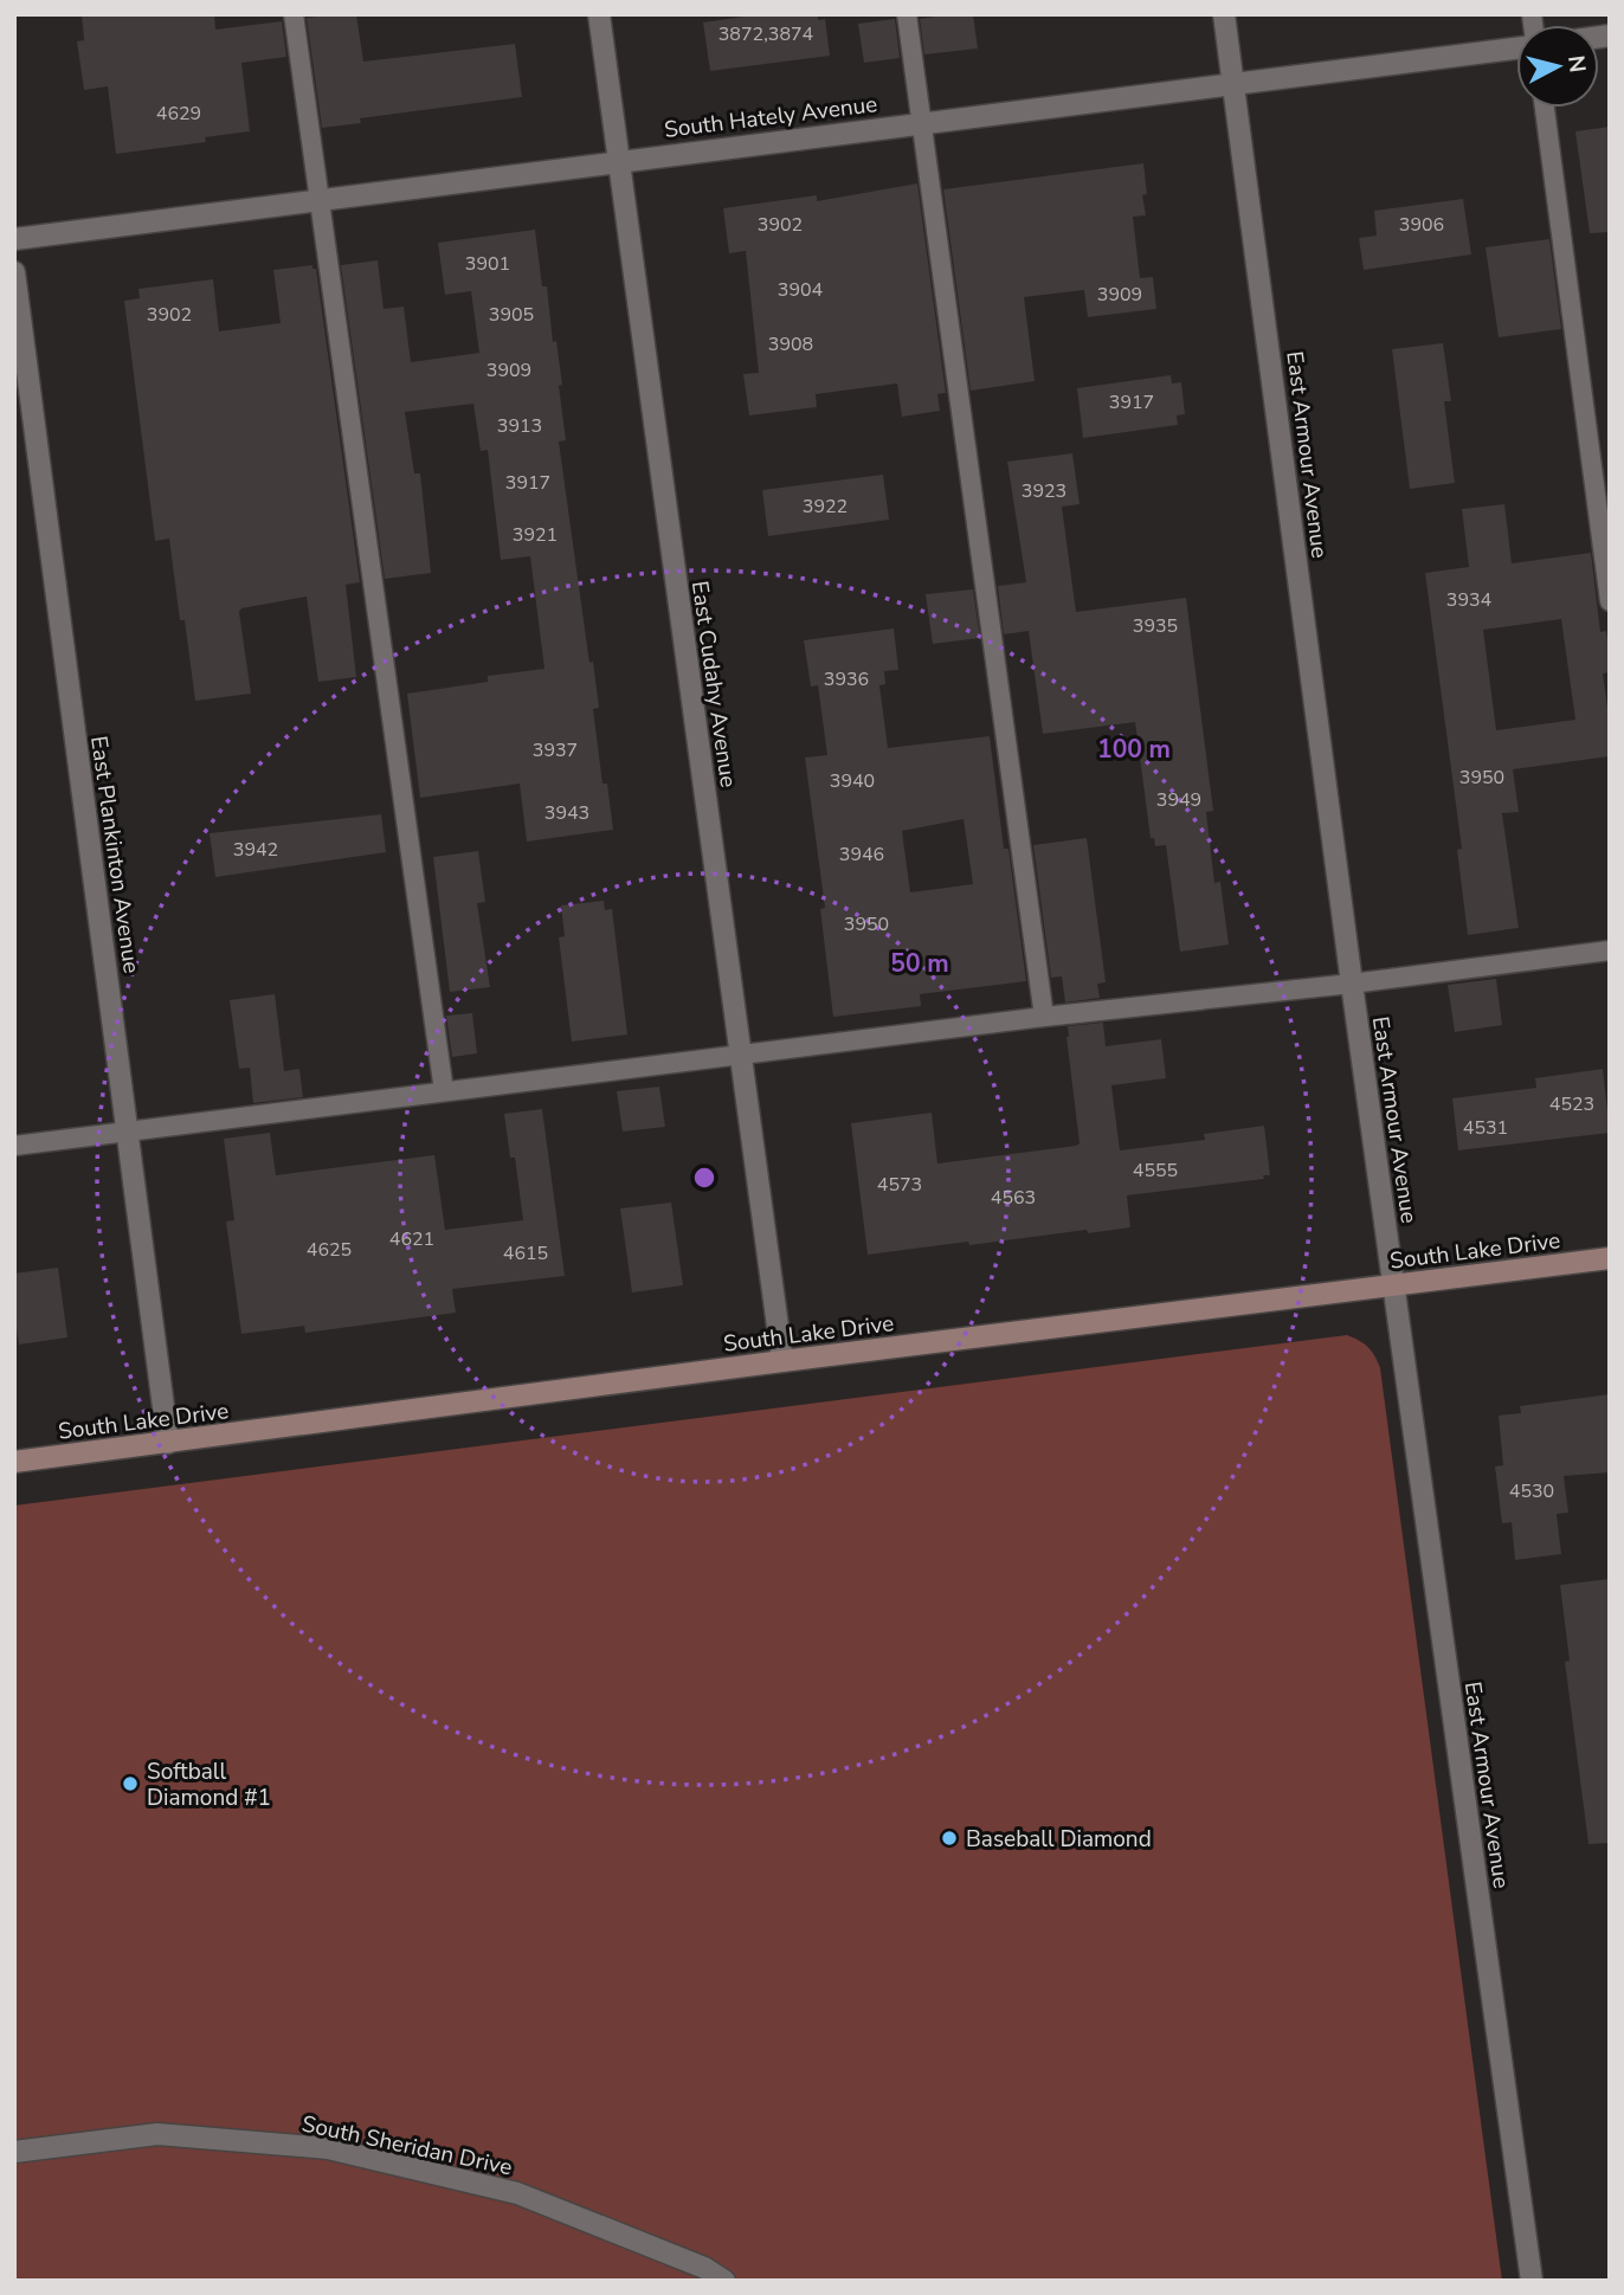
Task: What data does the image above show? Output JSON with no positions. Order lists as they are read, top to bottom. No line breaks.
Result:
{"streets":{"main road":["South Lake Drive"],"street":["South Hately Avenue","East Armour Avenue","East Cudahy Avenue","East Plankinton Avenue","South Sheridan Drive"]},"crossings":[["South Hately Avenue","East Armour Avenue"],["South Hately Avenue","East Cudahy Avenue"],["East Armour Avenue","South Lake Drive"],["East Cudahy Avenue","South Lake Drive"],["East Plankinton Avenue","South Lake Drive"]],"places":["Softball Diamond #1","Baseball Diamond"],"house_numbers":["3872,3874","4629","3902","3906","3901","3904","3909","3902","3905","3908","3909","3917","3913","3917","3923","3922","3921","3934","3935","3936","3937","3950","3940","3949","3943","3942","3946","3950","4523","4531","4555","4573","4563","4621","4625","4615","4530"],"north":"right","rings":["100 m","50 m"]}
